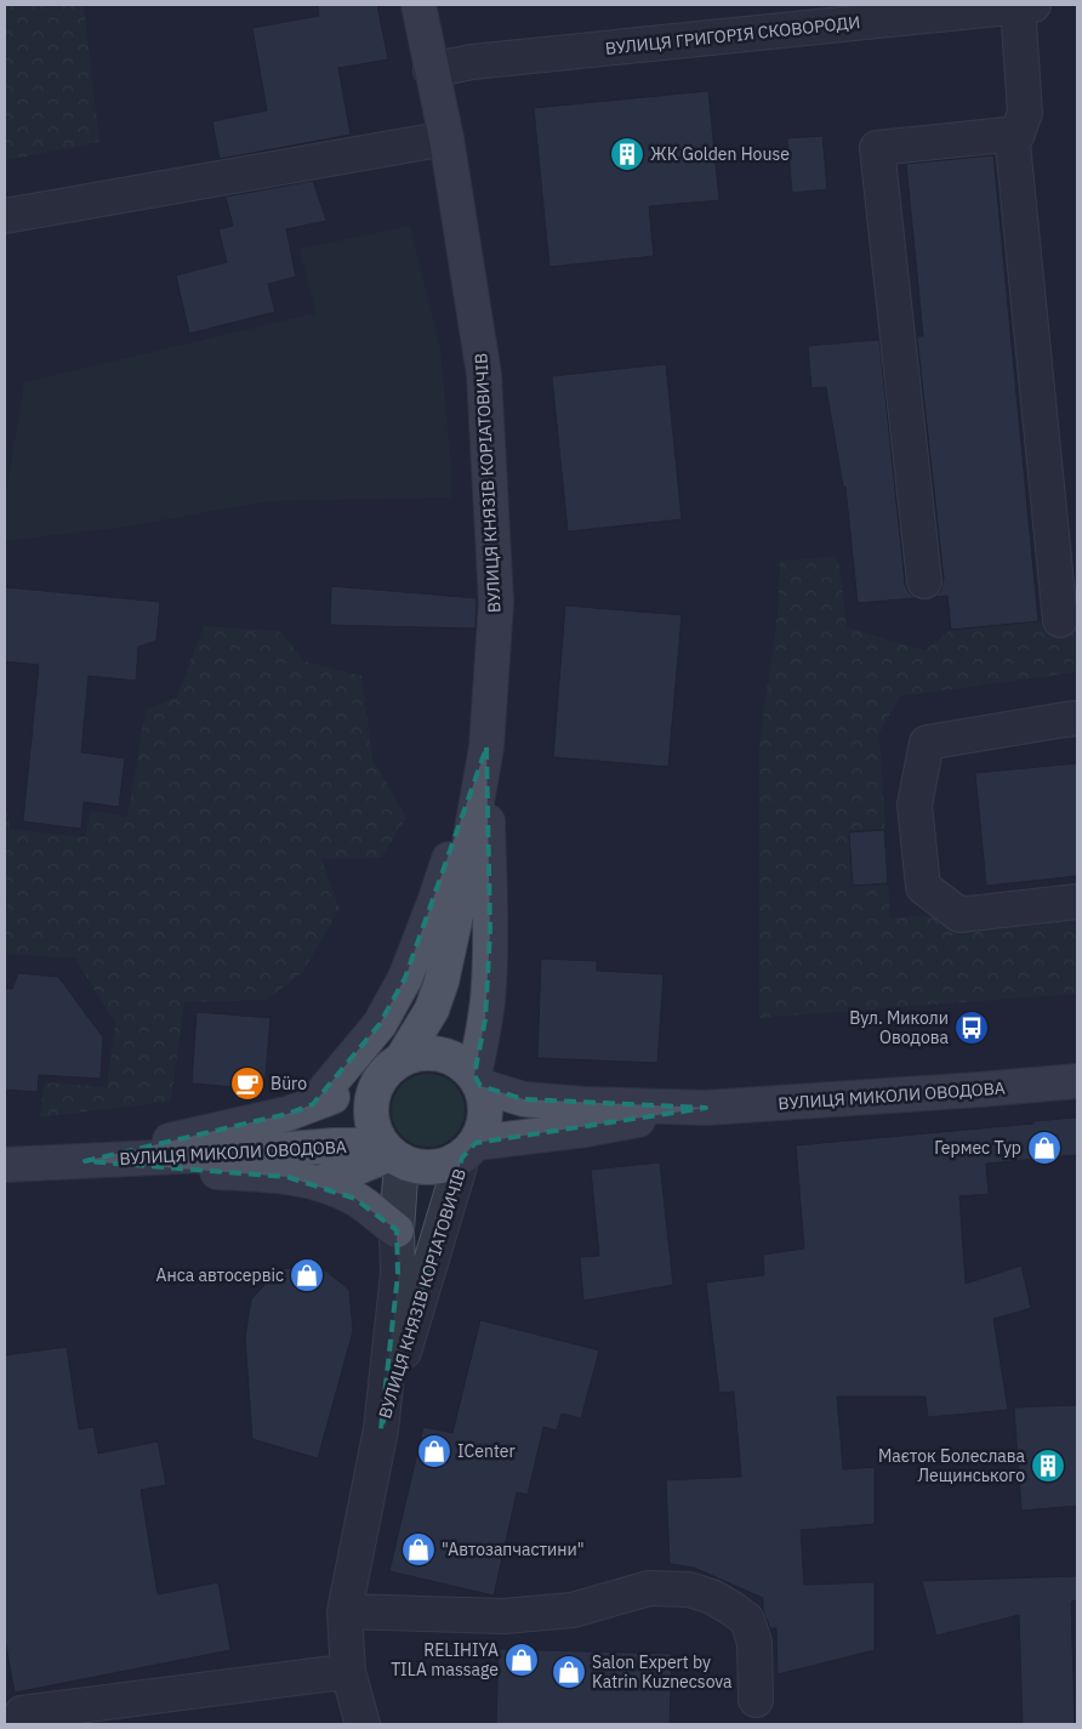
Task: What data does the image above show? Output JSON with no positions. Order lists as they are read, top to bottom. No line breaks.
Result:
{"streets":{"main road":["ВУЛИЦЯ КНЯЗІВ КОРІАТОВИЧІВ","ВУЛИЦЯ МИКОЛИ ОВОДОВА"],"street":["ВУЛИЦЯ ГРИГОРІЯ СКОВОРОДИ"]},"crossings":[["ВУЛИЦЯ ГРИГОРІЯ СКОВОРОДИ","ВУЛИЦЯ КНЯЗІВ КОРІАТОВИЧІВ"],["ВУЛИЦЯ КНЯЗІВ КОРІАТОВИЧІВ","ВУЛИЦЯ МИКОЛИ ОВОДОВА"]],"places":{"building":["ЖК Golden House","Маєток Болеслава Лещинського"],"bus stop":["Вул. Миколи Оводова"],"cafe":["Büro"],"shop":["Гермес Тур","Анса автосервіс","ICenter","\"Автозапчастини\"","RELIHIYA TILA massage","Salon Expert by Katrin Kuznecsova"]}}
